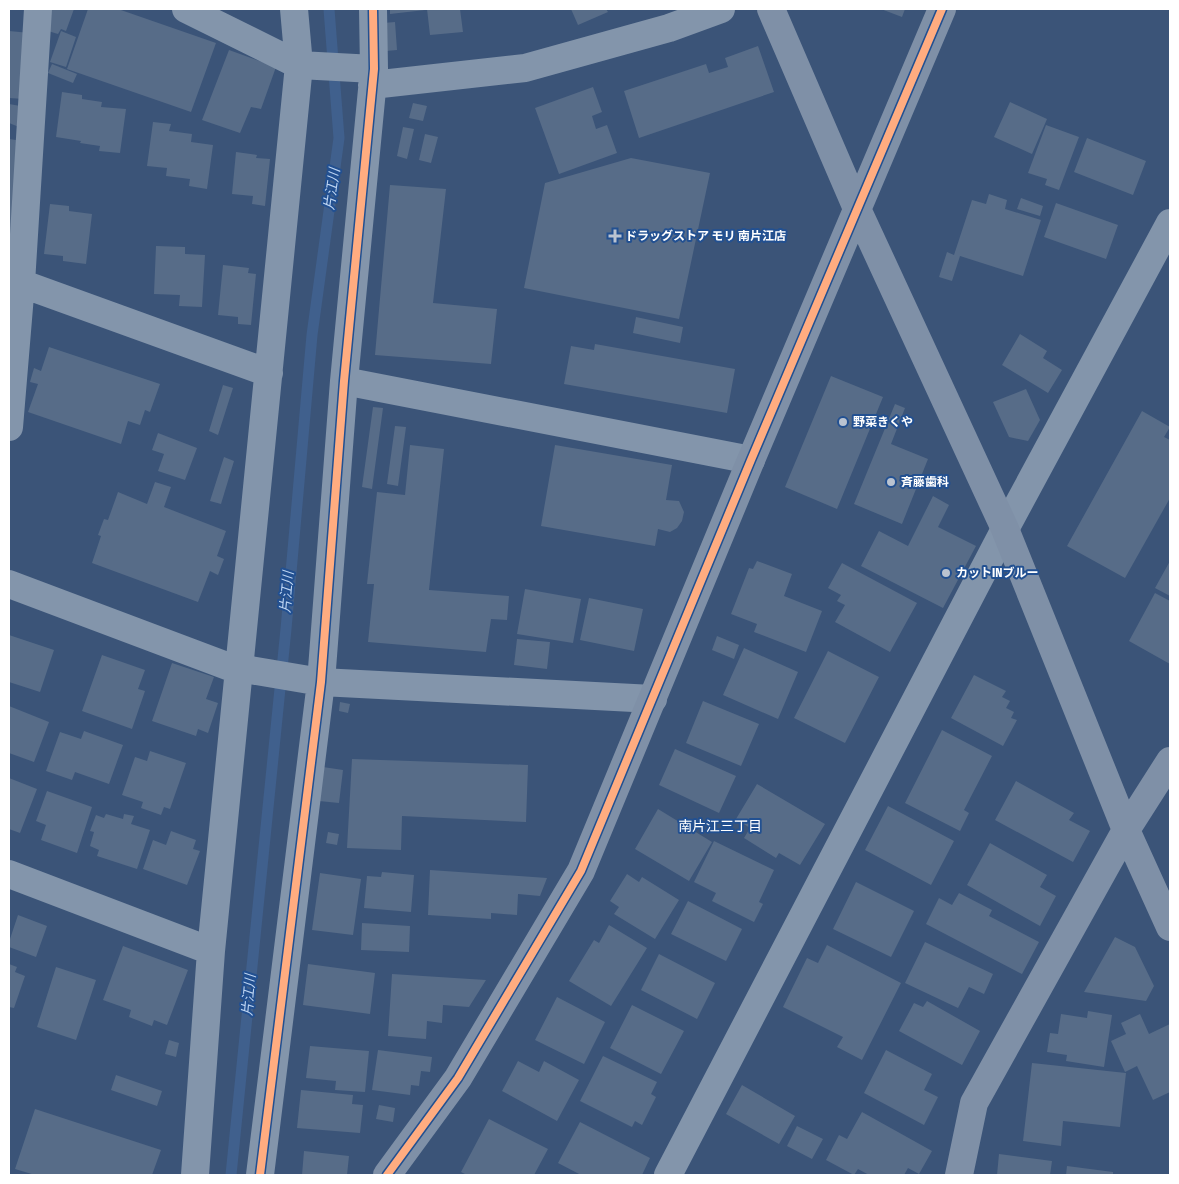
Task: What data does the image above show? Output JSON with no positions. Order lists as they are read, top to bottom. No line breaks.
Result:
{"districts":["南片江三丁目"],"water":["片江川"],"places":{"health":["ドラッグストア モリ 南片江店"],"other":["野菜きくや","斉藤歯科","カットINブルー"]}}
